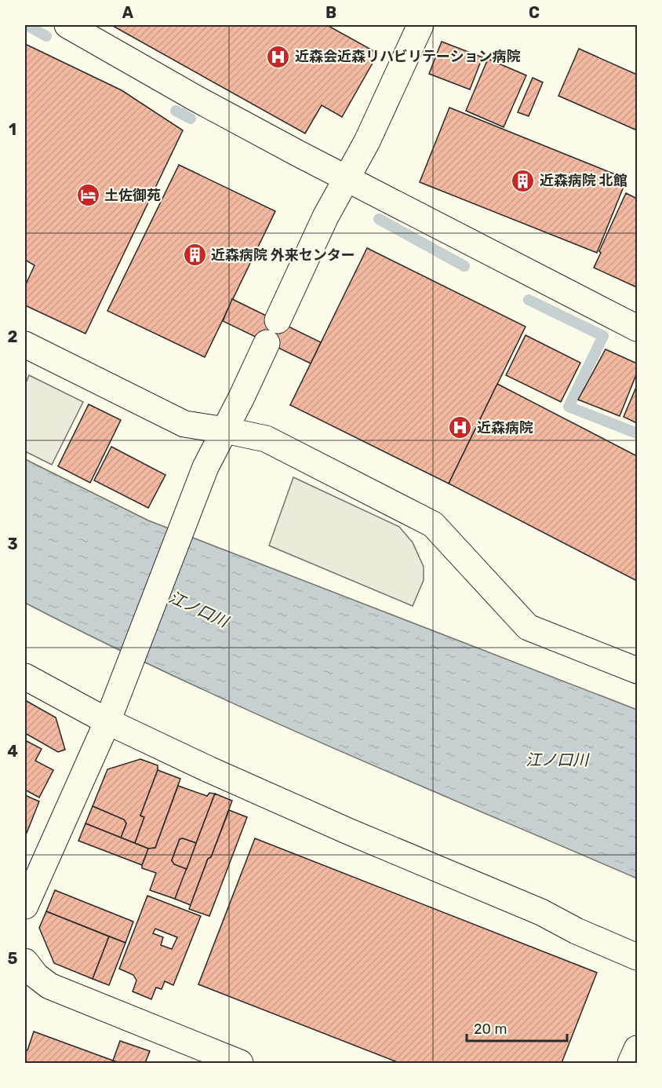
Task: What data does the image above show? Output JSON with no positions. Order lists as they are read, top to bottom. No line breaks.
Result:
{"water":["江ノ口川"],"places":{"hospital":["近森会近森リハビリテーション病院","近森病院"],"building":["近森病院 北館","近森病院 外来センター"],"hotel":["土佐御苑"]},"scale_bar":"20 m","grid":{"columns":["A","B","C"],"rows":["1","2","3","4","5"]}}
